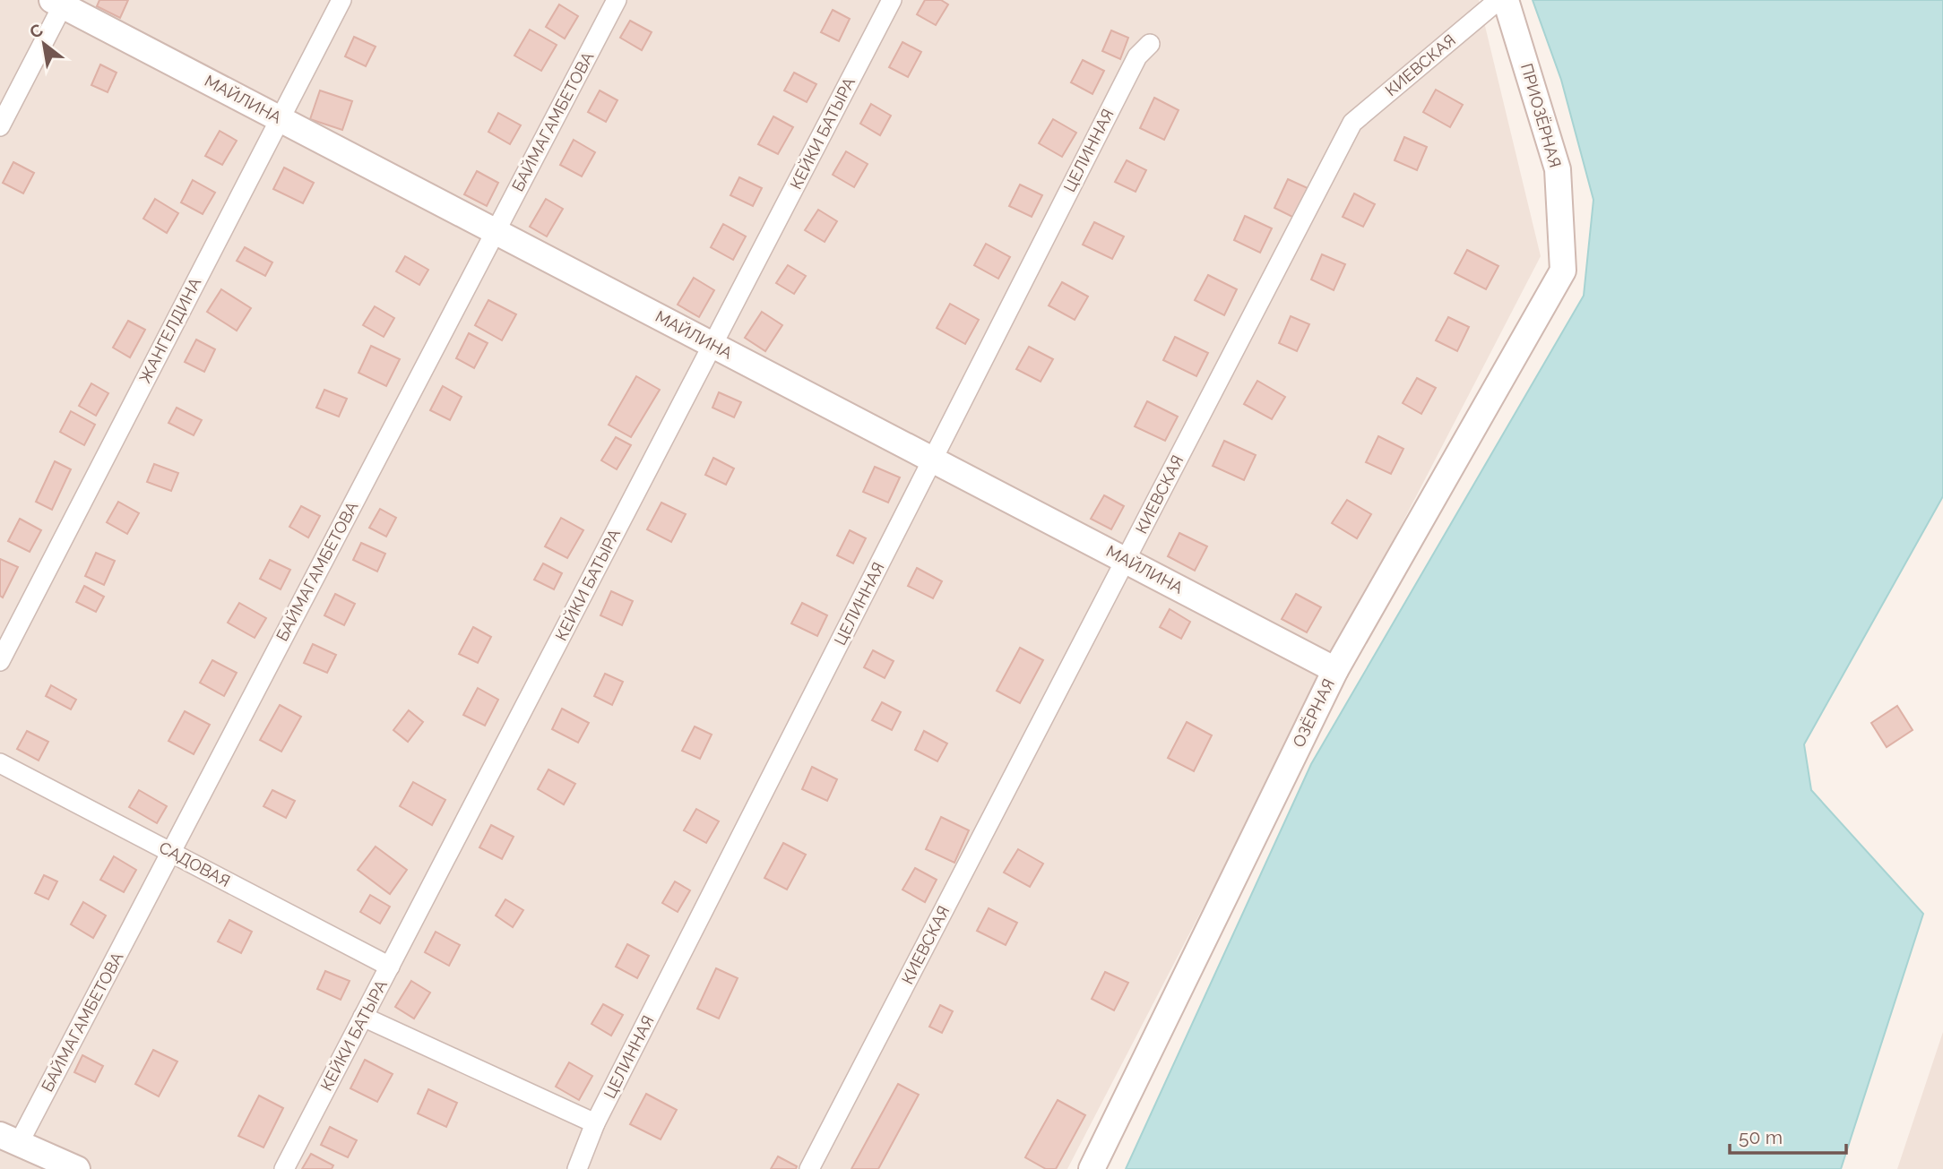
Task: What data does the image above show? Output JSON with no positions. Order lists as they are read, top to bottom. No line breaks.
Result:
{"streets":{"street":["КИЕВСКАЯ","МАЙЛИНА","ПРИОЗЁРНАЯ","БАЙМАГАМБЕТОВА","КЕЙКИ БАТЫРА","ЦЕЛИННАЯ","ЖАНГЕЛДИНА","ОЗЁРНАЯ","САДОВАЯ"]},"crossings":[["КИЕВСКАЯ","МАЙЛИНА"],["МАЙЛИНА","БАЙМАГАМБЕТОВА"],["МАЙЛИНА","КЕЙКИ БАТЫРА"],["МАЙЛИНА","ЦЕЛИННАЯ"],["МАЙЛИНА","ЖАНГЕЛДИНА"],["МАЙЛИНА","ОЗЁРНАЯ"],["ПРИОЗЁРНАЯ","ОЗЁРНАЯ"],["БАЙМАГАМБЕТОВА","САДОВАЯ"],["КЕЙКИ БАТЫРА","САДОВАЯ"]],"scale_bar":"50 m","north":"top left"}
